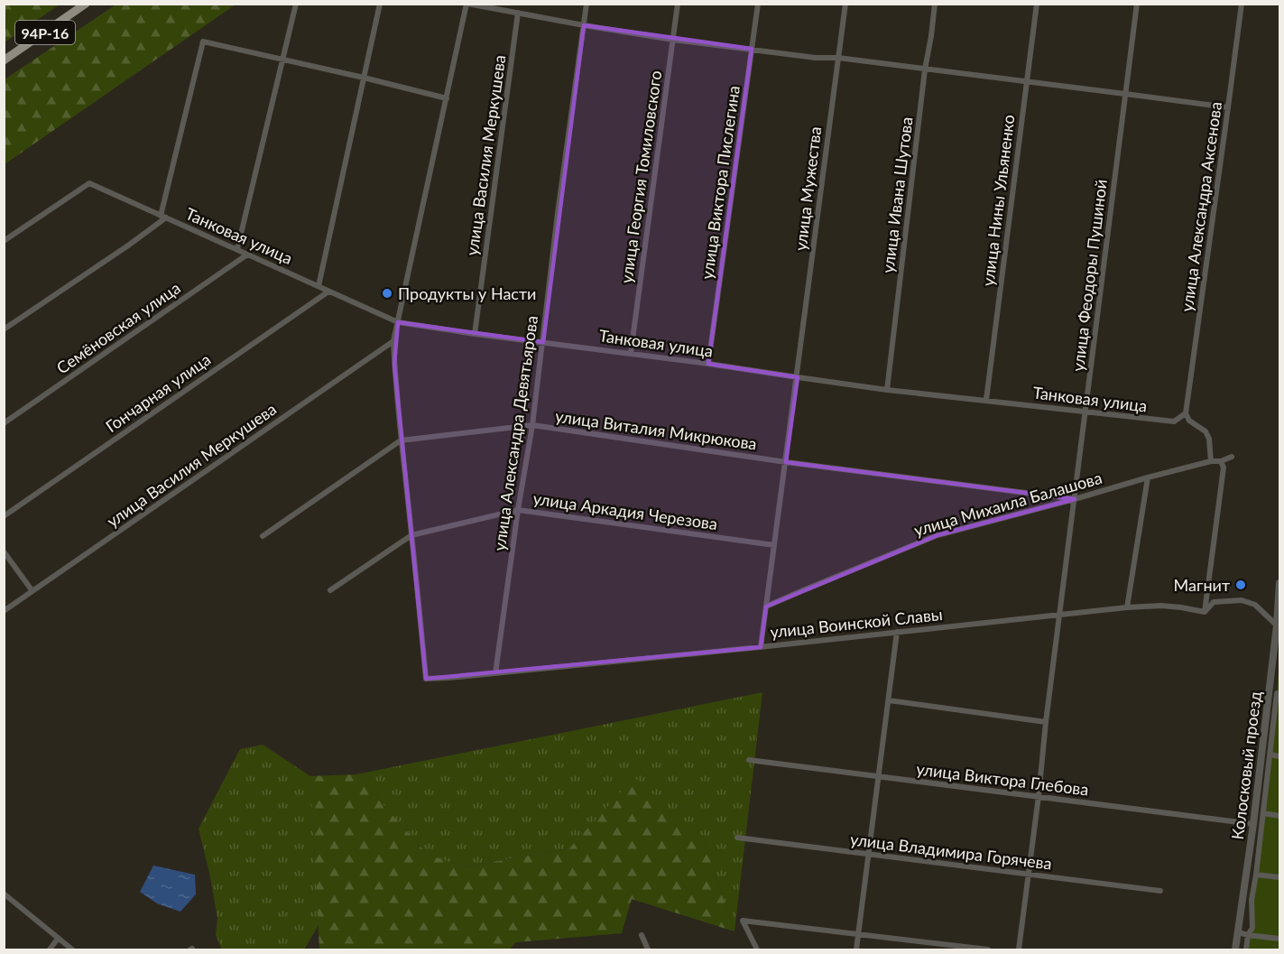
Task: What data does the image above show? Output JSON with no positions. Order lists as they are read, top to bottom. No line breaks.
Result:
{"streets":{"main road":["94Р-16"],"street":["улица Василия Меркушева","улица Георгия Томиловского","улица Виктора Пислегина","улица Мужества","улица Ивана Шутова","улица Нины Ульяненко","улица Александра Аксенова","Танковая улица","улица Феодоры Пушиной","Семёновская улица","Гончарная улица","улица Виталия Микрюкова","улица Александра Девятьярова","улица Михаила Балашова","улица Аркадия Черезова","улица Воинской Славы","Колосковый проезд","улица Виктора Глебова","улица Владимира Горячева"]},"crossings":[["улица Василия Меркушева","Танковая улица"],["улица Георгия Томиловского","Танковая улица"],["улица Виктора Пислегина","Танковая улица"],["улица Мужества","Танковая улица"],["улица Мужества","улица Виталия Микрюкова"],["улица Мужества","улица Михаила Балашова"],["улица Мужества","улица Аркадия Черезова"],["улица Мужества","улица Воинской Славы"],["улица Ивана Шутова","Танковая улица"],["улица Нины Ульяненко","Танковая улица"],["улица Александра Аксенова","Танковая улица"],["Танковая улица","улица Феодоры Пушиной"],["Танковая улица","Семёновская улица"],["Танковая улица","Гончарная улица"],["Танковая улица","улица Александра Девятьярова"],["улица Феодоры Пушиной","улица Виталия Микрюкова"],["улица Феодоры Пушиной","улица Михаила Балашова"],["улица Феодоры Пушиной","улица Воинской Славы"],["улица Феодоры Пушиной","улица Виктора Глебова"],["улица Феодоры Пушиной","улица Владимира Горячева"],["улица Виталия Микрюкова","улица Александра Девятьярова"],["улица Виталия Микрюкова","улица Михаила Балашова"],["улица Александра Девятьярова","улица Аркадия Черезова"],["улица Александра Девятьярова","улица Воинской Славы"],["улица Аркадия Черезова","улица Воинской Славы"],["Колосковый проезд","улица Виктора Глебова"]],"places":["Продукты у Насти","Магнит"]}
